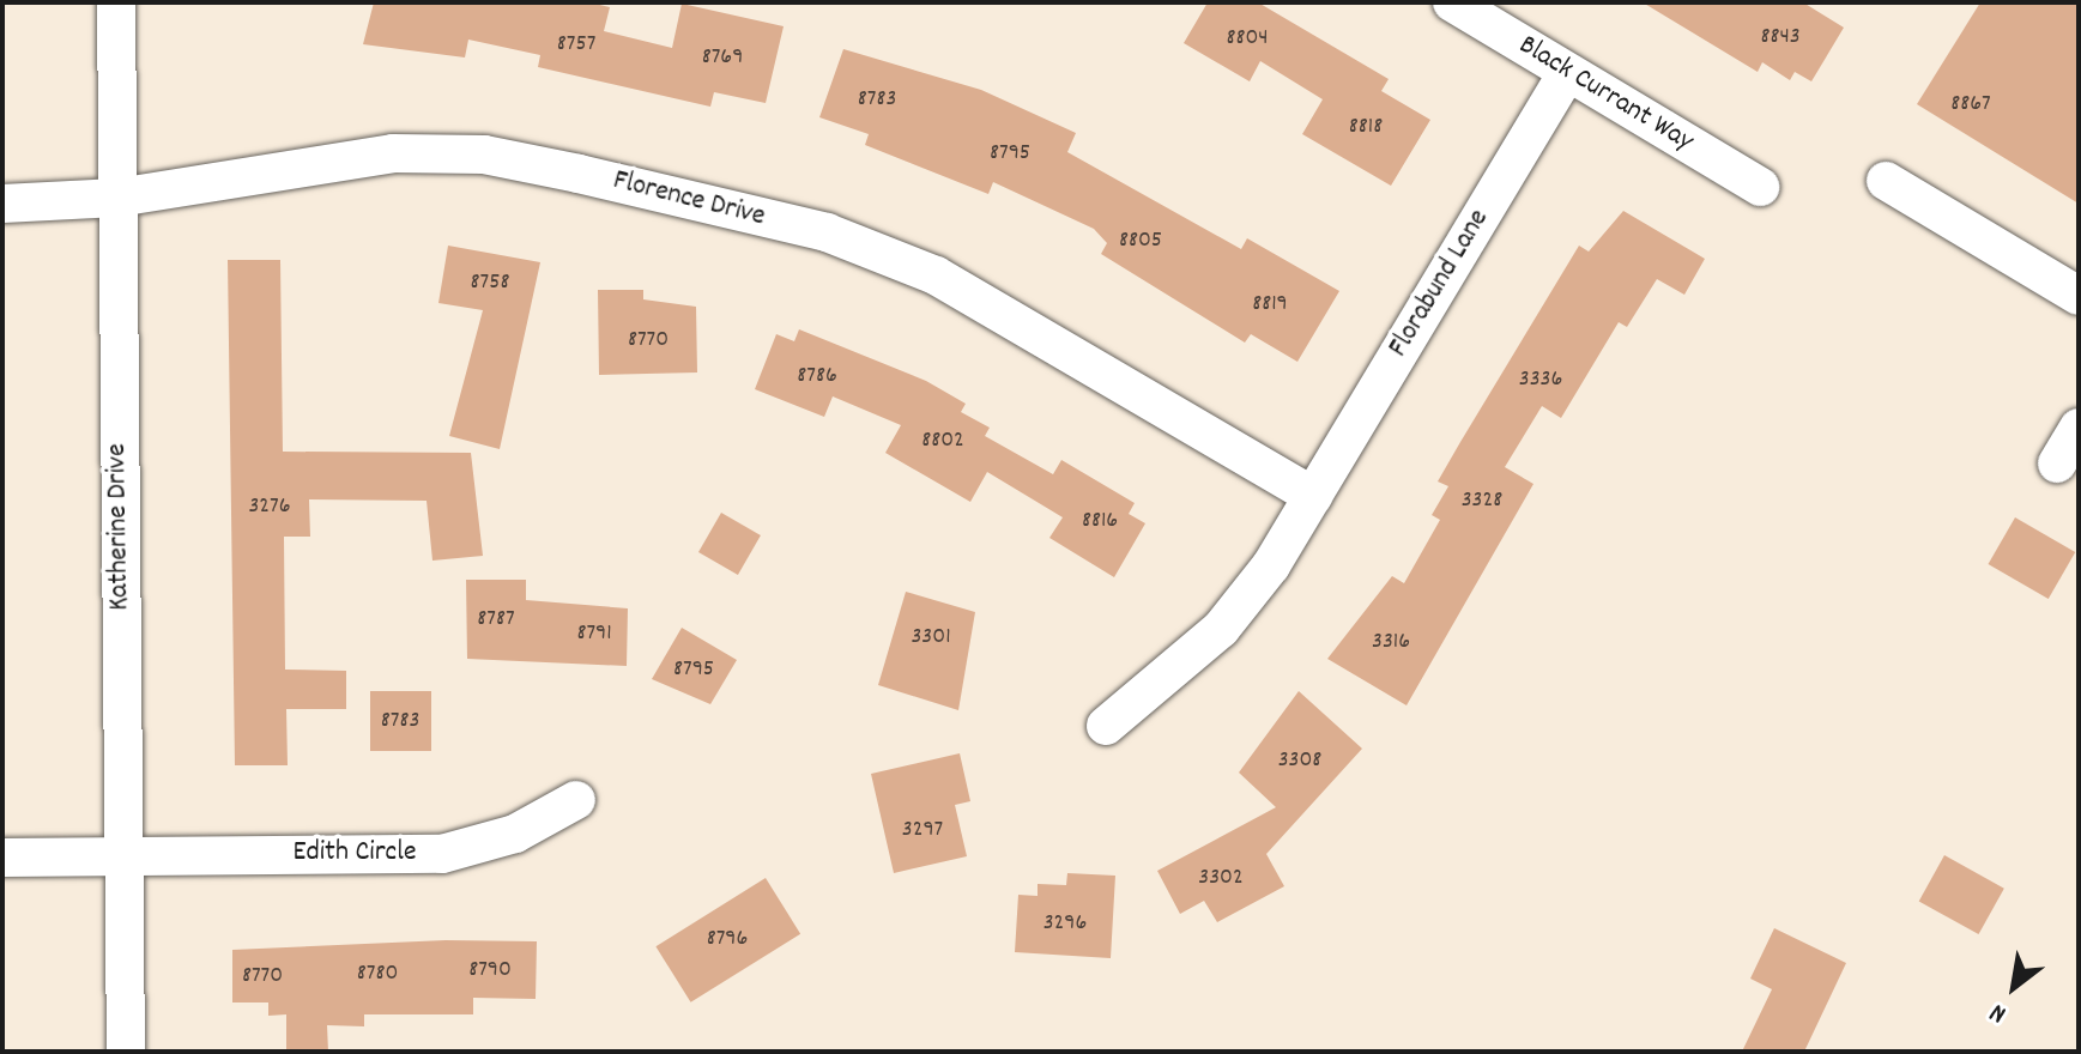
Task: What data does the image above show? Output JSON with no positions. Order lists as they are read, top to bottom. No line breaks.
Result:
{"streets":{"street":["Black Currant Way","Florence Drive","Florabund Lane","Katherine Drive","Edith Circle"]},"crossings":[["Black Currant Way","Florabund Lane"],["Florence Drive","Florabund Lane"],["Florence Drive","Katherine Drive"],["Katherine Drive","Edith Circle"]],"house_numbers":["8843","8804","8757","8769","8783","8867","8818","8795","8805","8758","8819","8770","8786","3336","8802","3328","3276","8816","8787","8791","3301","3316","8795","8783","3308","3297","3302","3296","8796","8790","8780","8770"],"north":"bottom left"}
